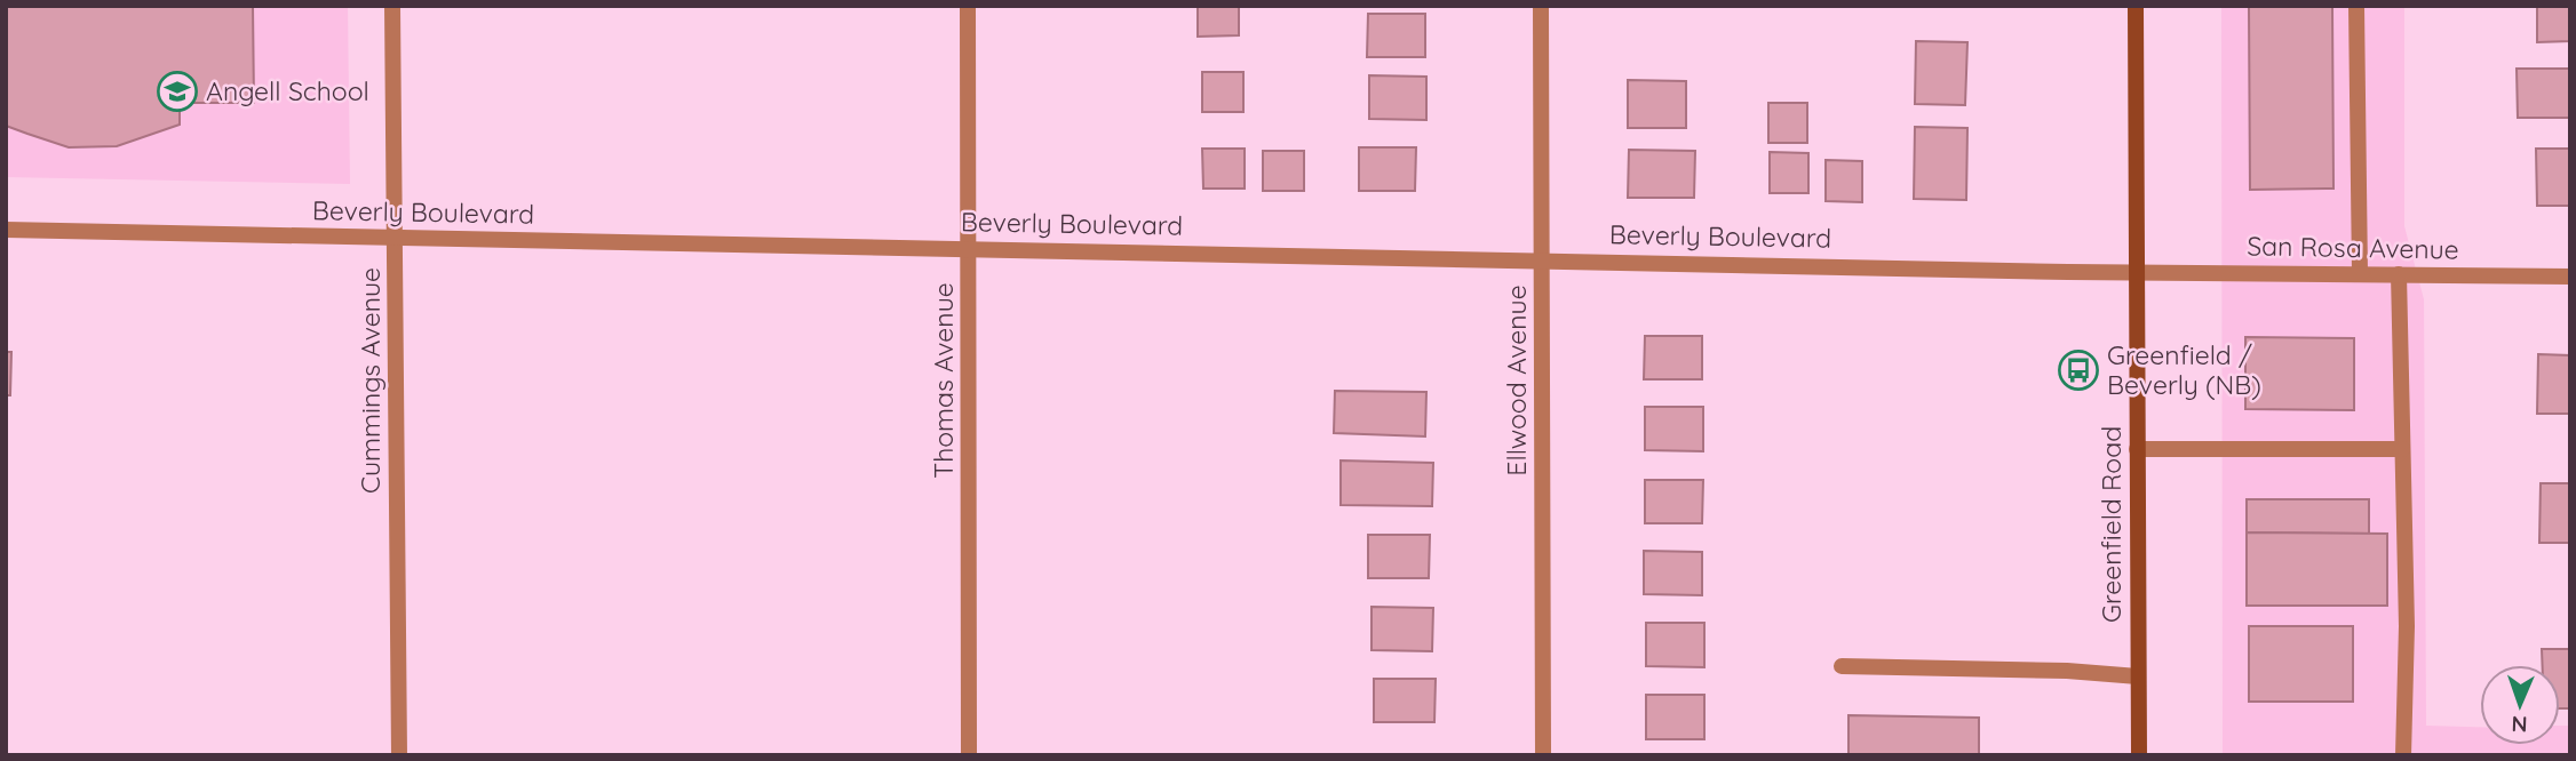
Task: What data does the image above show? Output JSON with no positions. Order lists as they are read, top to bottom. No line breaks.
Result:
{"streets":{"main road":["Greenfield Road"],"street":["Beverly Boulevard","San Rosa Avenue","Cummings Avenue","Thomas Avenue","Ellwood Avenue"]},"crossings":[["Beverly Boulevard","San Rosa Avenue"],["Beverly Boulevard","Cummings Avenue"],["Beverly Boulevard","Thomas Avenue"],["Beverly Boulevard","Ellwood Avenue"],["Beverly Boulevard","Greenfield Road"],["San Rosa Avenue","Greenfield Road"]],"places":{"school or university":["Angell School"],"bus stop":["Greenfield / Beverly (NB)"]},"north":"bottom"}
